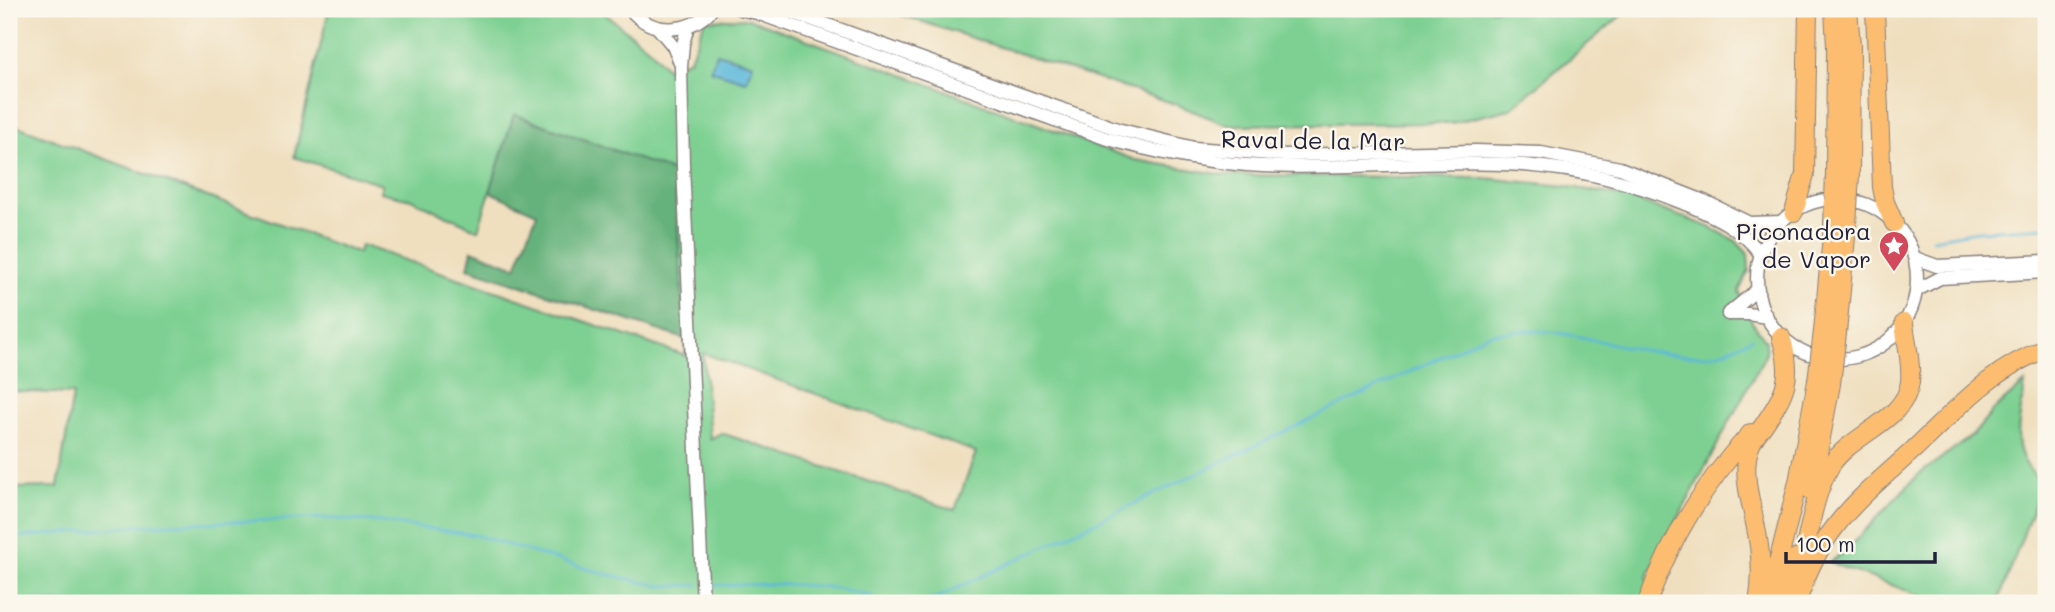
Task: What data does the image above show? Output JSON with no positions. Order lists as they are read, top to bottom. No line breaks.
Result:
{"streets":{"street":["Raval de la Mar"]},"places":{"place":["Piconadora de Vapor"]},"scale_bar":"100 m"}
